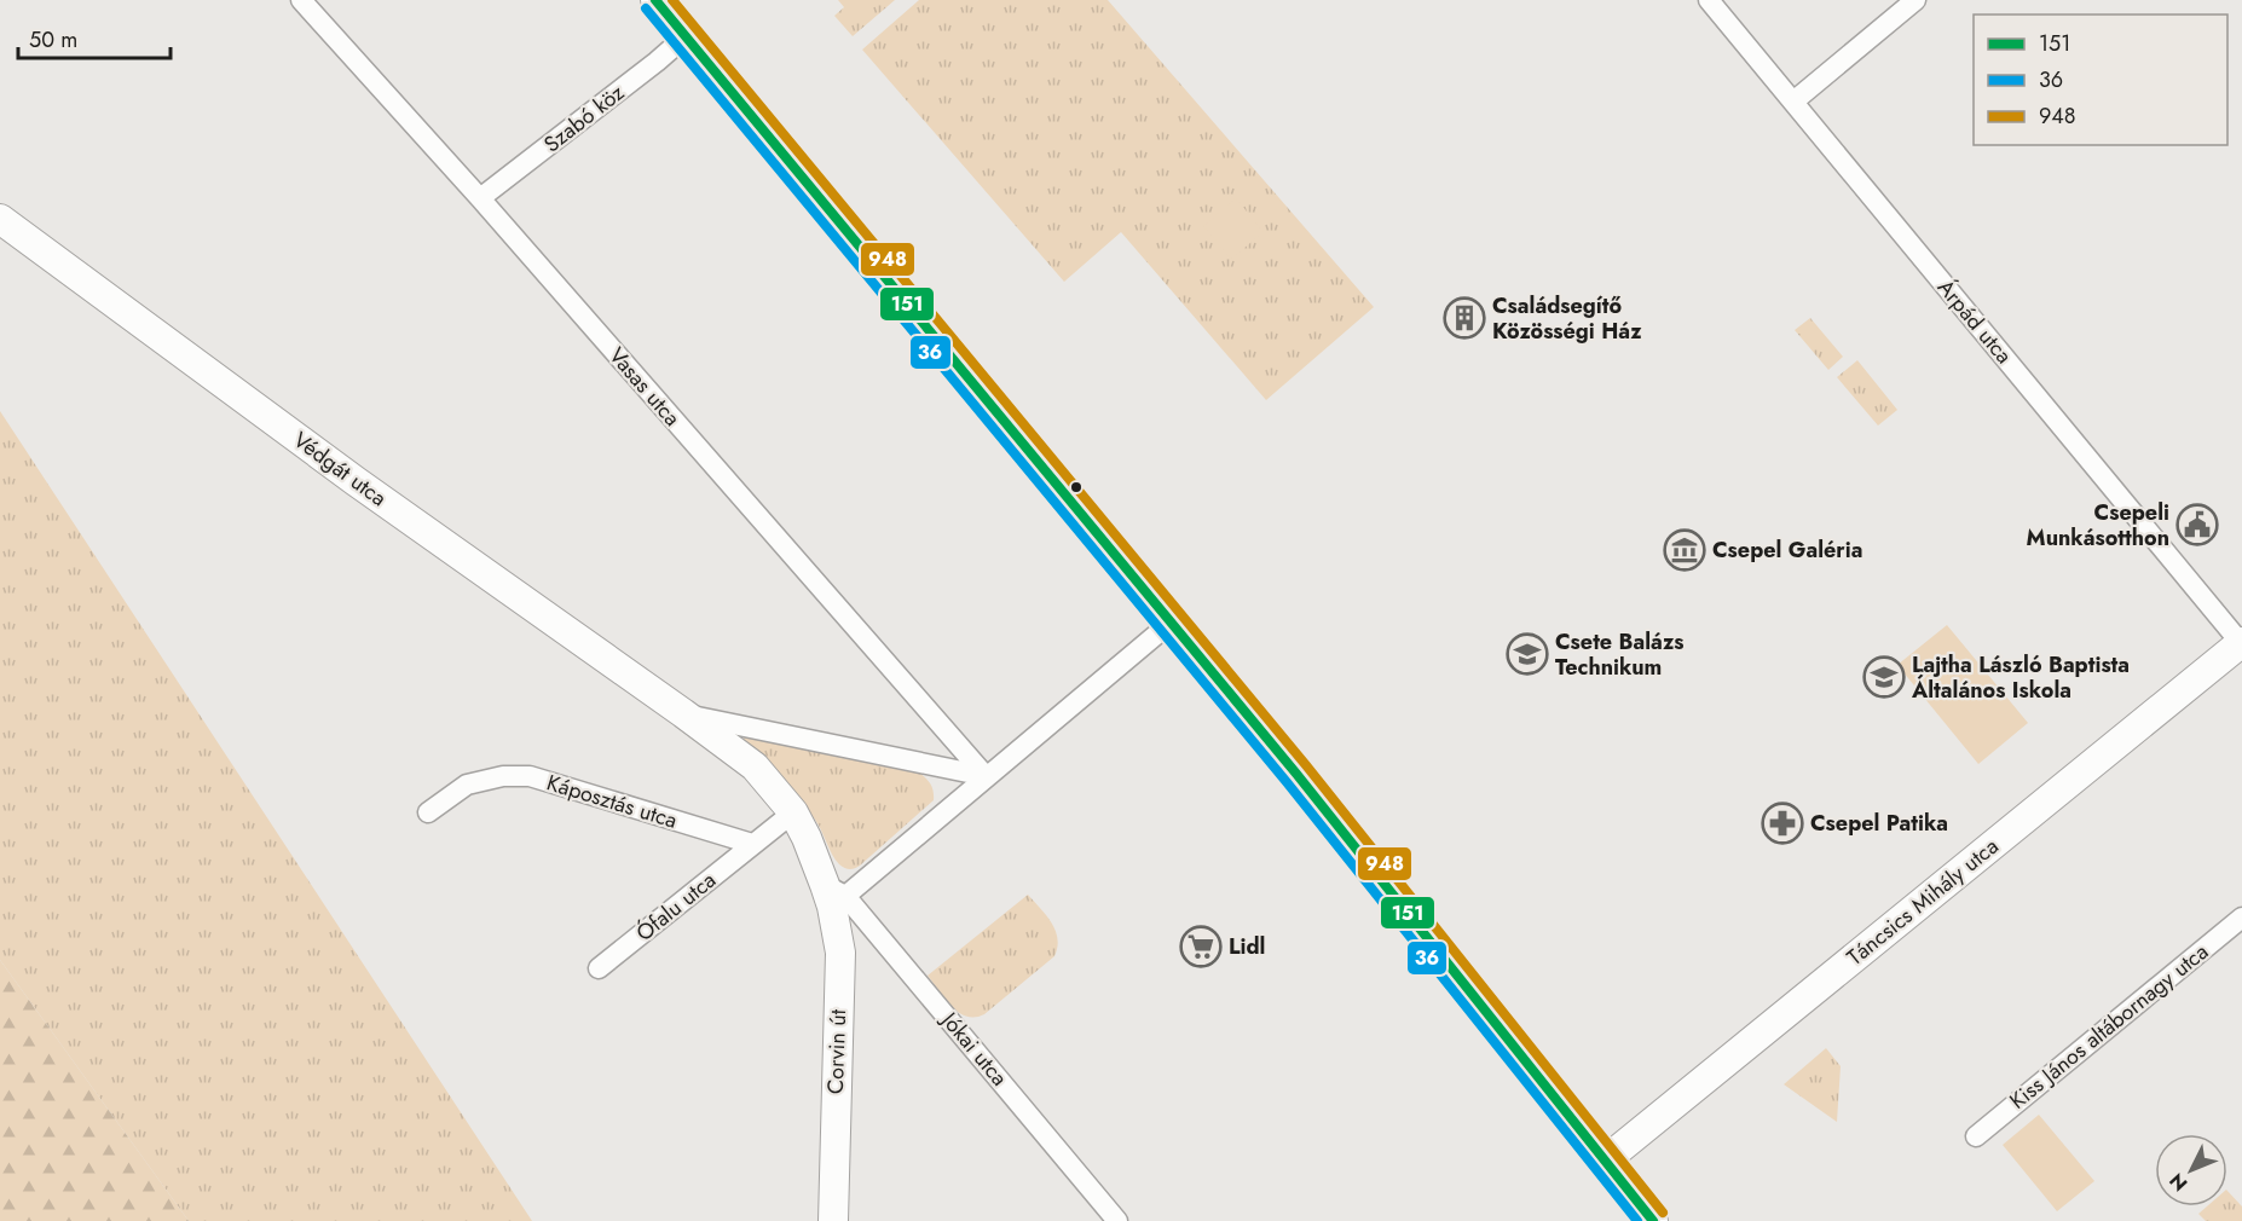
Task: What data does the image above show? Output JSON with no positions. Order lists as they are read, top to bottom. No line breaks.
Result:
{"streets":{"street":["Szabó köz","Árpád utca","Vasas utca","Védgát utca","Káposztás utca","Táncsics Mihály utca","Ófalu utca","Kiss János altábornagy utca","Jókai utca","Corvin út"]},"crossings":[["Szabó köz","Vasas utca"],["Árpád utca","Táncsics Mihály utca"],["Vasas utca","Védgát utca"],["Védgát utca","Jókai utca"],["Védgát utca","Corvin út"],["Káposztás utca","Ófalu utca"],["Jókai utca","Corvin út"]],"places":{"building":["Családsegítő Közösségi Ház"],"public building":["Csepeli Munkásotthon"],"museum":["Csepel Galéria"],"school or university":["Csete Balázs Technikum","Lajtha László Baptista Általános Iskola"],"pharmacy":["Csepel Patika"],"supermarket":["Lidl"]},"lines":["transit line 151","transit line 948","transit line 36"],"legend":["151","36","948"],"scale_bar":"50 m","north":"bottom left"}
